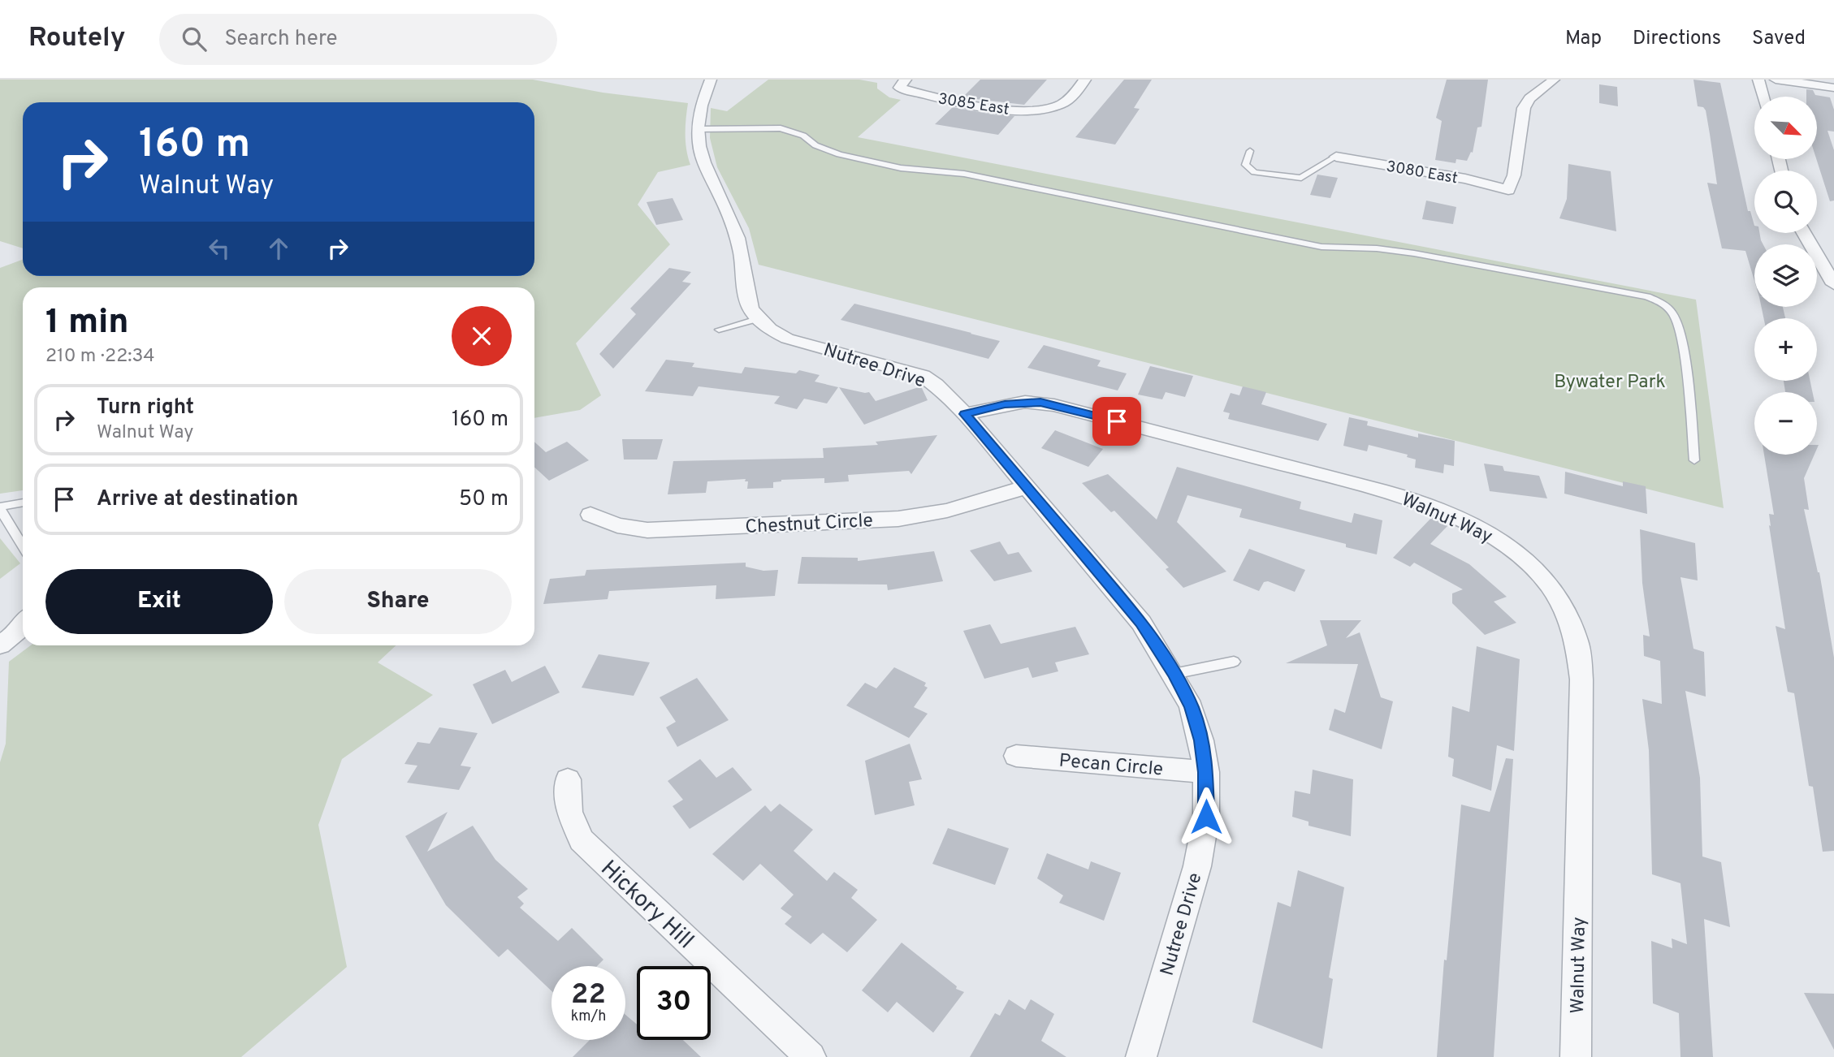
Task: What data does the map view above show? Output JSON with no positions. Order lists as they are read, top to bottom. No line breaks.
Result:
{"streets":{"street":["3085 East","3080 East","Nutree Drive","Walnut Way","Chestnut Circle","Pecan Circle","Hickory Hill"]},"crossings":[["Nutree Drive","Walnut Way"],["Nutree Drive","Chestnut Circle"],["Nutree Drive","Pecan Circle"]],"parks":["Bywater Park"],"north":"bottom right","page":{"header":"Routely","search":"Search here","nav":["Map","Directions","Saved"],"map_buttons":["+","−"],"turn":["160 m","Walnut Way"],"heading":["1 min","210 m · 22:34"],"list":[{"name":"Turn right","note":"Walnut Way","value":"160 m"},{"name":"Arrive at destination","value":"50 m"}],"buttons":["Exit","Share"],"speed":"22 km/h","limit":"30"}}
